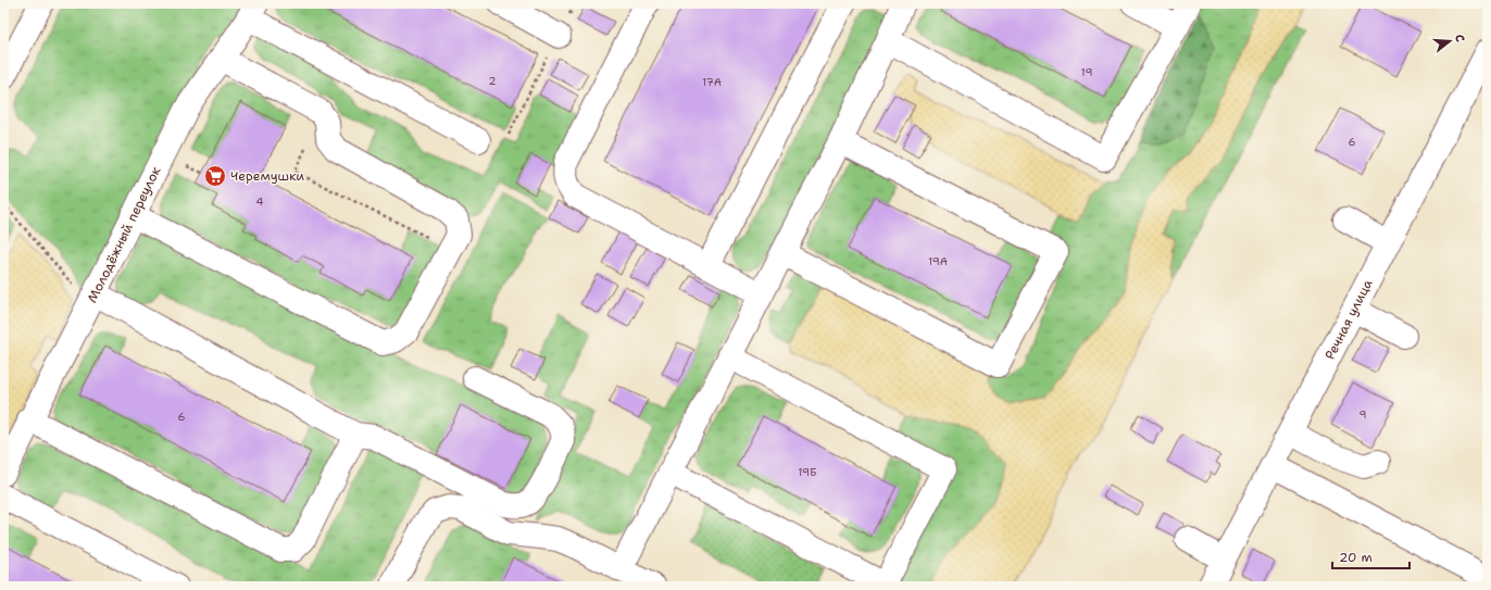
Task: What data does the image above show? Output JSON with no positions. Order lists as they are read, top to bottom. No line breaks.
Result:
{"streets":{"street":["Молодёжный переулок","Речная улица"]},"places":{"supermarket":["Черемушки"]},"house_numbers":["19","2","17А","6","4","19А","9","6","19Б"],"scale_bar":"20 m","north":"right"}
